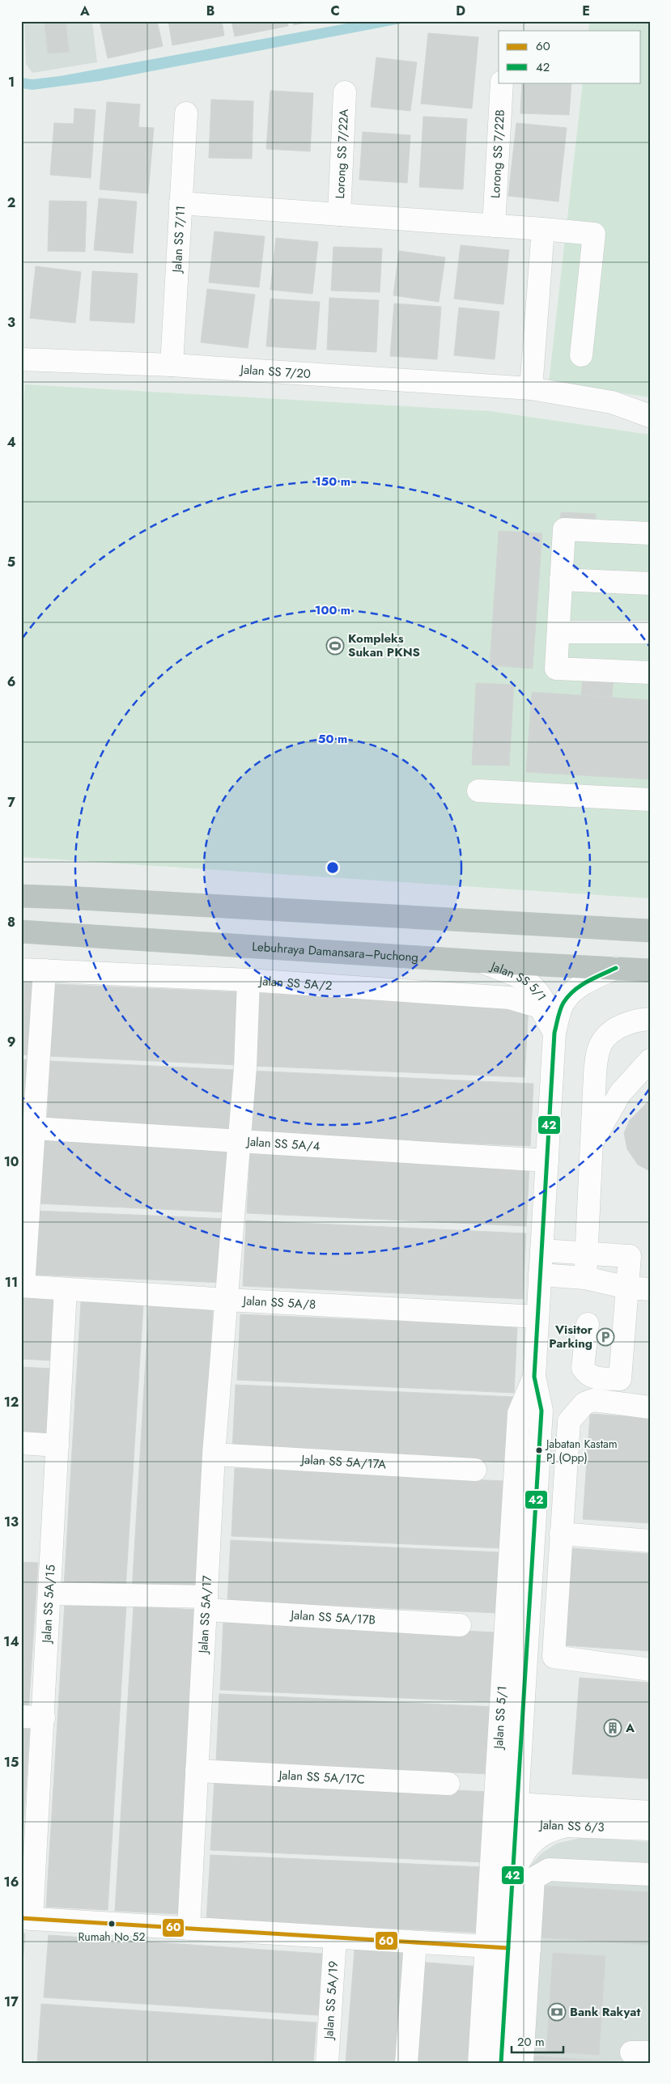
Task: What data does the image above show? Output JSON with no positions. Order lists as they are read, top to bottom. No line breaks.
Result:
{"streets":{"highway":["Lebuhraya Damansara–Puchong"],"street":["Lorong SS 7/22A","Lorong SS 7/22B","Jalan SS 7/11","Jalan SS 7/20","Jalan SS 5A/2","Jalan SS 5/1","Jalan SS 5A/4","Jalan SS 5A/8","Jalan SS 5A/17A","Jalan SS 5A/15","Jalan SS 5A/17","Jalan SS 5A/17B","Jalan SS 5A/17C","Jalan SS 6/3","Jalan SS 5A/19"]},"crossings":[["Jalan SS 7/11","Jalan SS 7/20"],["Lebuhraya Damansara–Puchong","Jalan SS 5/1"],["Jalan SS 5A/2","Jalan SS 5/1"],["Jalan SS 5A/2","Jalan SS 5A/17"],["Jalan SS 5/1","Jalan SS 5A/4"],["Jalan SS 5/1","Jalan SS 5A/8"],["Jalan SS 5/1","Jalan SS 6/3"],["Jalan SS 5A/4","Jalan SS 5A/17"],["Jalan SS 5A/8","Jalan SS 5A/15"],["Jalan SS 5A/8","Jalan SS 5A/17"],["Jalan SS 5A/17A","Jalan SS 5A/17"],["Jalan SS 5A/15","Jalan SS 5A/17B"],["Jalan SS 5A/17","Jalan SS 5A/17B"],["Jalan SS 5A/17","Jalan SS 5A/17C"]],"places":{"sports":["Kompleks Sukan PKNS"],"parking":["Visitor Parking"],"other":["Jabatan Kastam PJ (Opp)","Rumah No 52"],"building":["A"],"bank":["Bank Rakyat"]},"lines":["transit line 42","transit line 60"],"legend":["60","42"],"scale_bar":"20 m","grid":{"columns":["A","B","C","D","E"],"rows":["1","2","3","4","5","6","7","8","9","10","11","12","13","14","15","16","17"]},"rings":["150 m","100 m","50 m"]}
